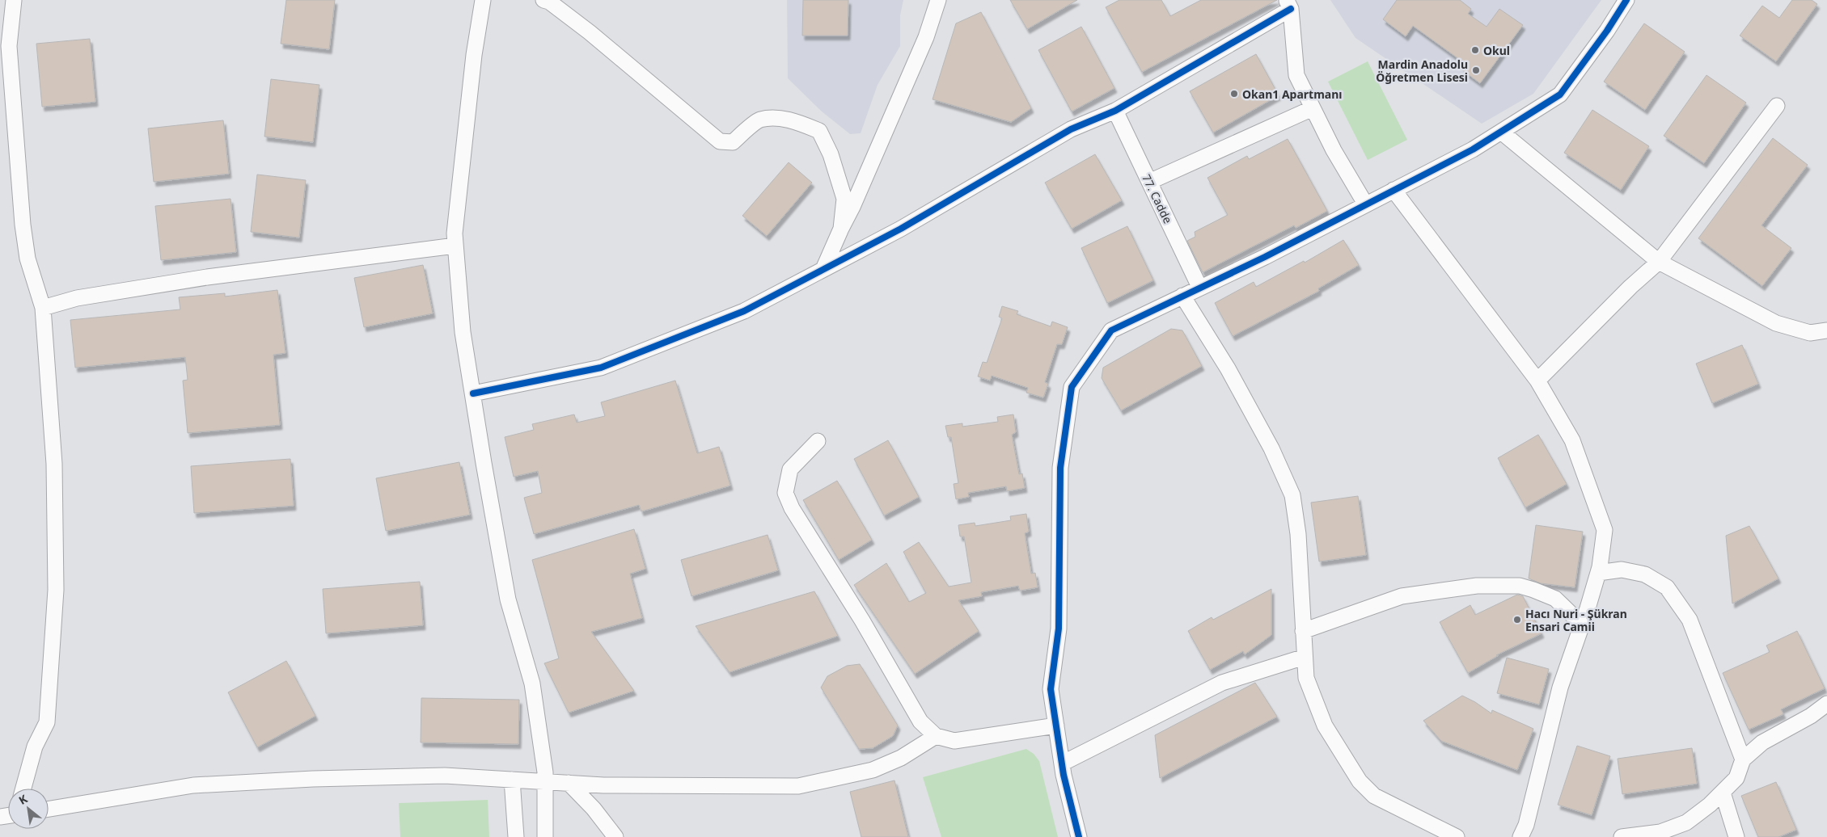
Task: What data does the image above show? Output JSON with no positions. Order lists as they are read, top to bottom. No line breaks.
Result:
{"streets":{"street":["77. Cadde"]},"places":["Okul","Mardin Anadolu Öğretmen Lisesi","Okan1 Apartmanı","Hacı Nuri - Şükran Ensari Camii"],"north":"top left"}
